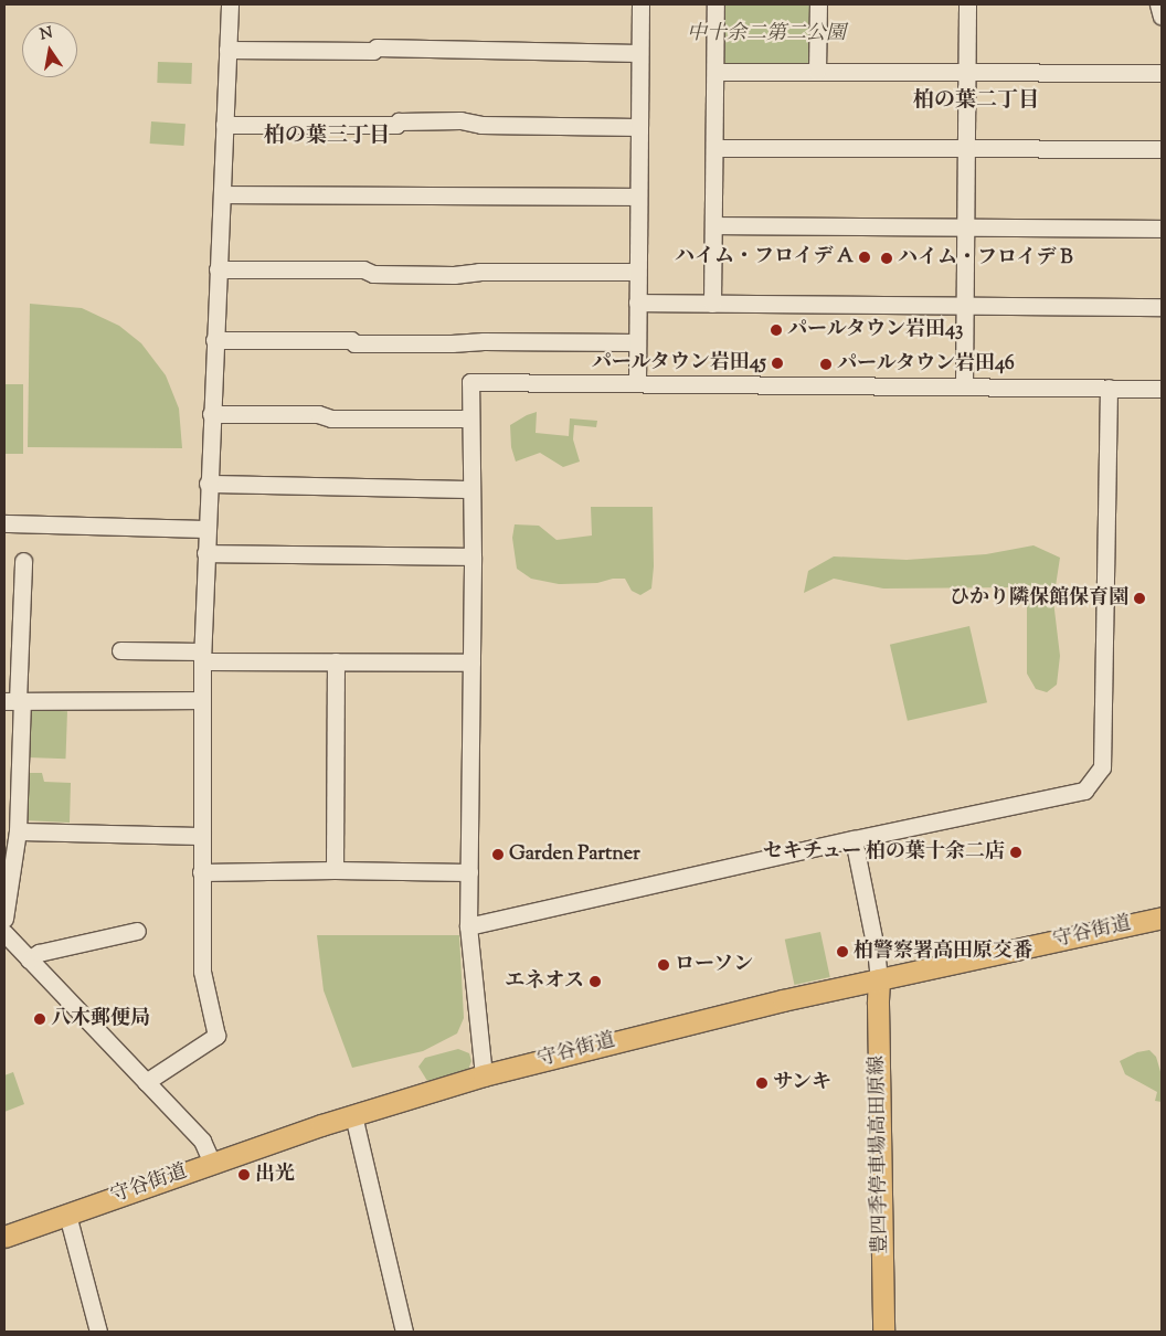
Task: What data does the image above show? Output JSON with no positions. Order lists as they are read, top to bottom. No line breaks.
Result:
{"streets":{"main road":["守谷街道","豊四季停車場高田原線"]},"crossings":[["守谷街道","豊四季停車場高田原線"]],"districts":["柏の葉二丁目","柏の葉三丁目"],"parks":["中十余二第二公園"],"places":["ハイム・フロイデ A","ハイム・フロイデ B","パールタウン岩田43","パールタウン岩田45","パールタウン岩田46","ひかり隣保館保育園","セキチュー 柏の葉十余二店","Garden Partner","柏警察署高田原交番","ローソン","エネオス","八木郵便局","サンキ","出光"],"north":"top"}
